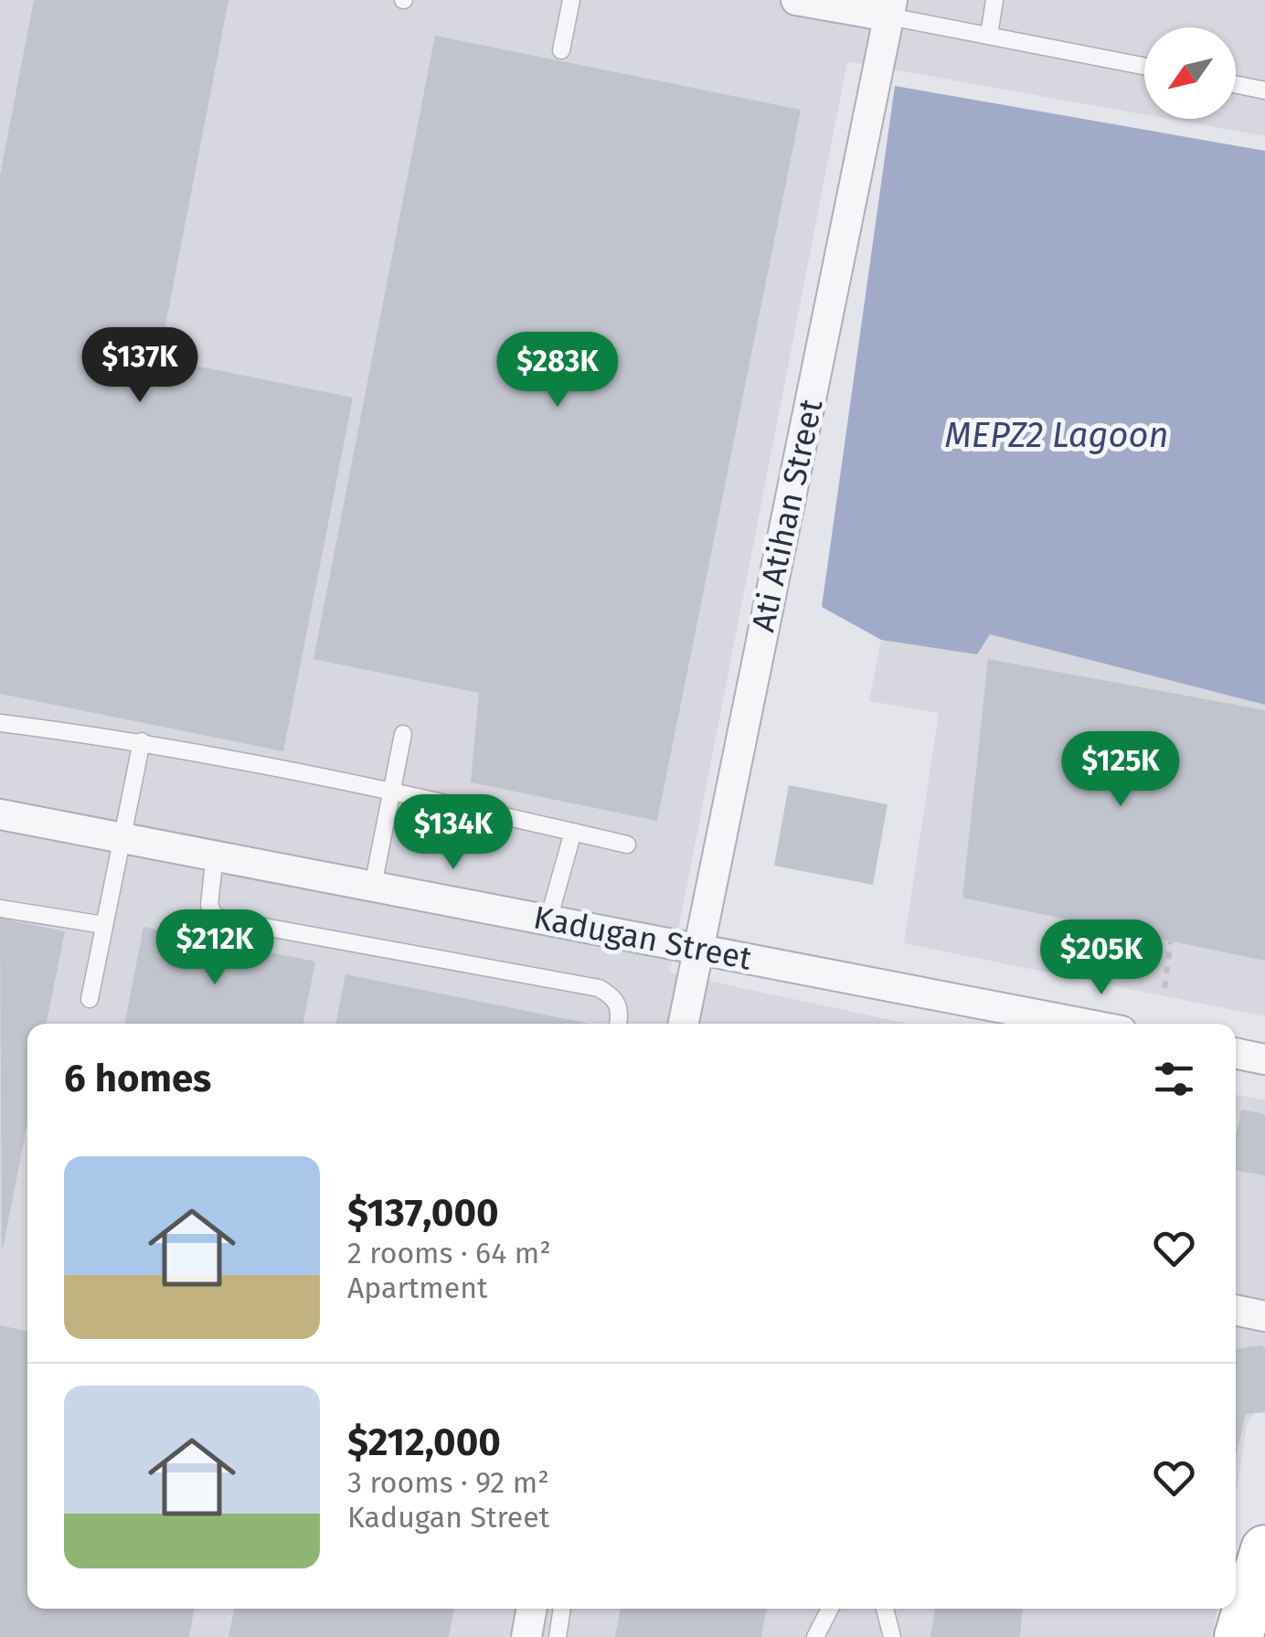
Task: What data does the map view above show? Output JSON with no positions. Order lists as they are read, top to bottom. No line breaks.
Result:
{"streets":{"street":["Ati Atihan Street","Kadugan Street"]},"crossings":[["Ati Atihan Street","Kadugan Street"]],"water":["MEPZ2 Lagoon"],"north":"bottom left","page":{"price":["$137K","$283K","$125K","$134K","$212K","$205K"],"heading":"6 homes","list":[{"name":"$137,000","note":"2 rooms · 64 m² · Apartment"},{"name":"$212,000","note":"3 rooms · 92 m² · Kadugan Street"}]}}
